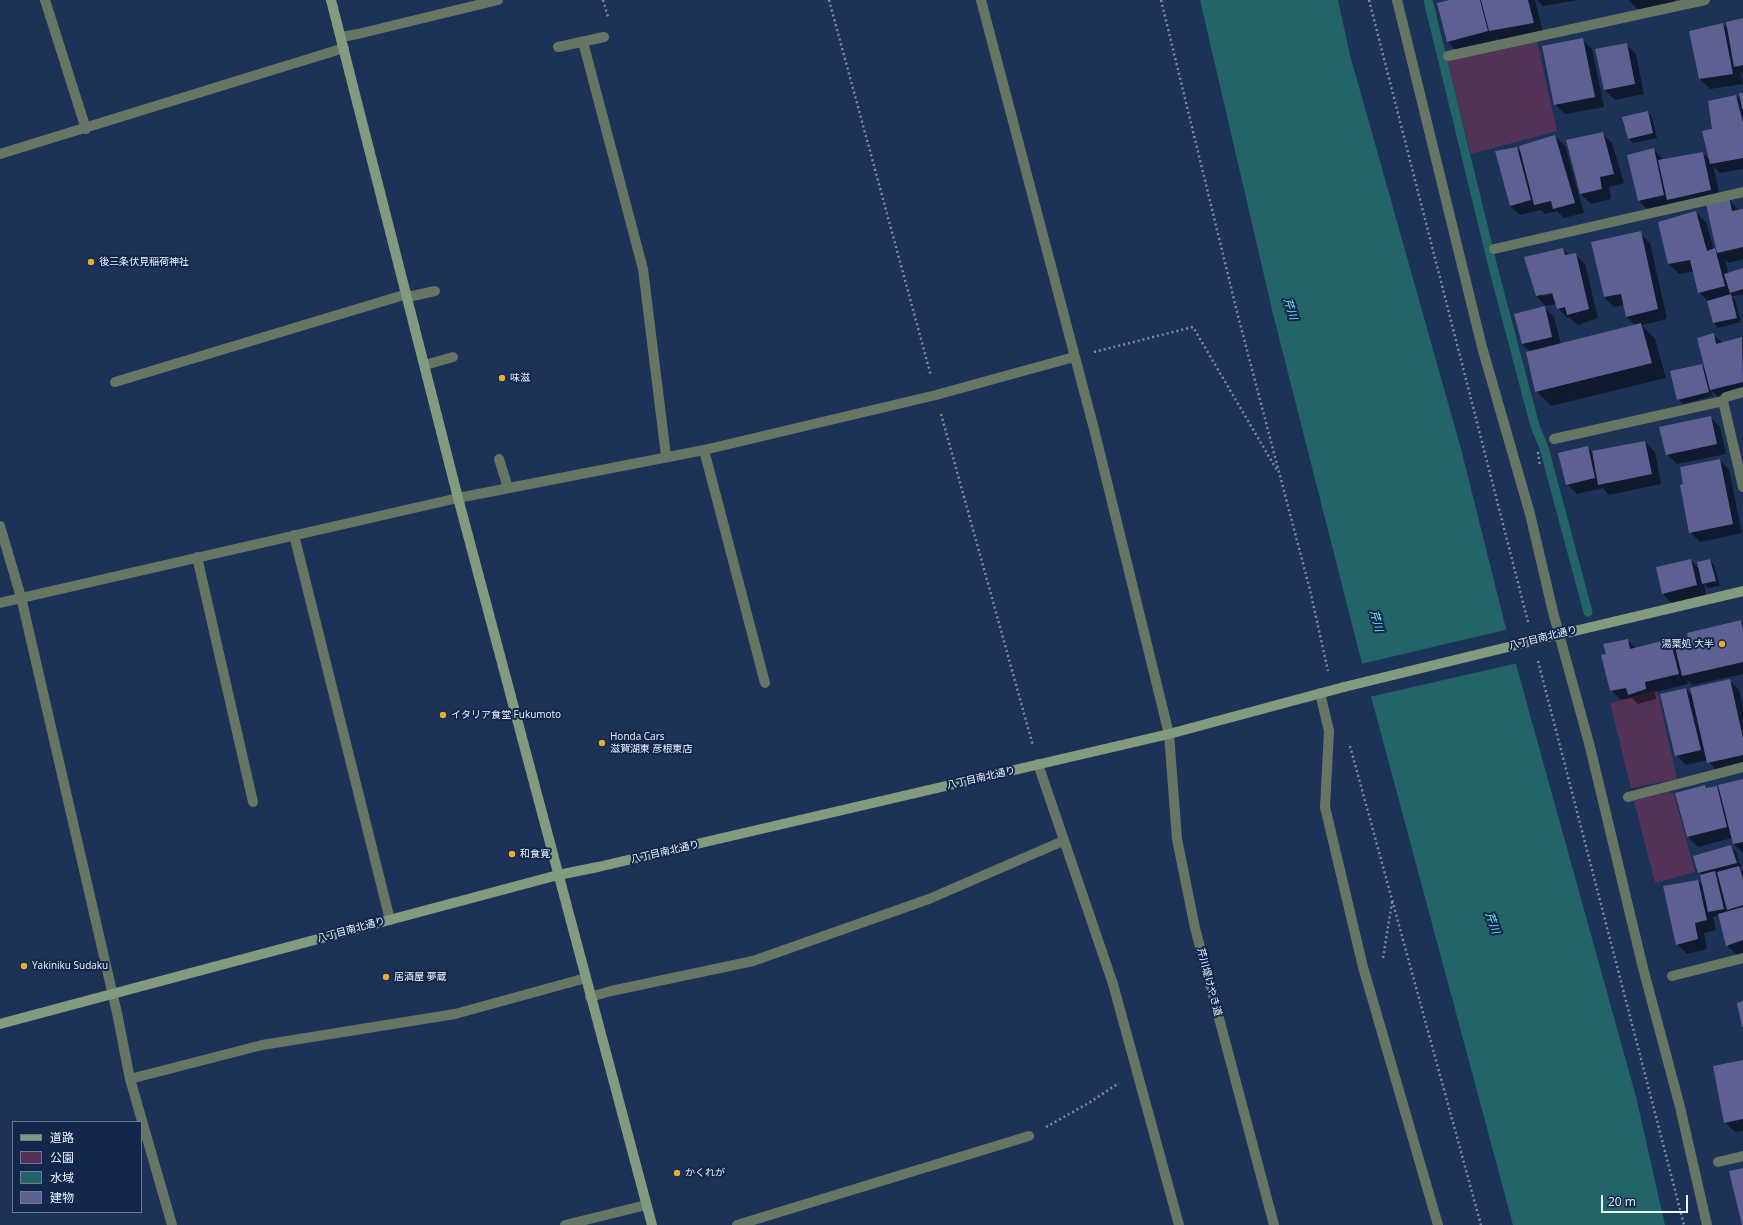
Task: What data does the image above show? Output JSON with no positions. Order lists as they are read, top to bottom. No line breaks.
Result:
{"streets":{"street":["八丁目南北通り","芹川堤けやき道"]},"crossings":[["八丁目南北通り","芹川堤けやき道"]],"water":["芹川"],"places":["後三条伏見稲荷神社","味滋","湯葉処 大半","イタリア食堂 Fukumoto","Honda Cars 滋賀湖東 彦根東店","和食寛","Yakiniku Sudaku","居酒屋 夢蔵","かくれが"],"legend":["道路","公園","水域","建物"],"scale_bar":"20 m"}
